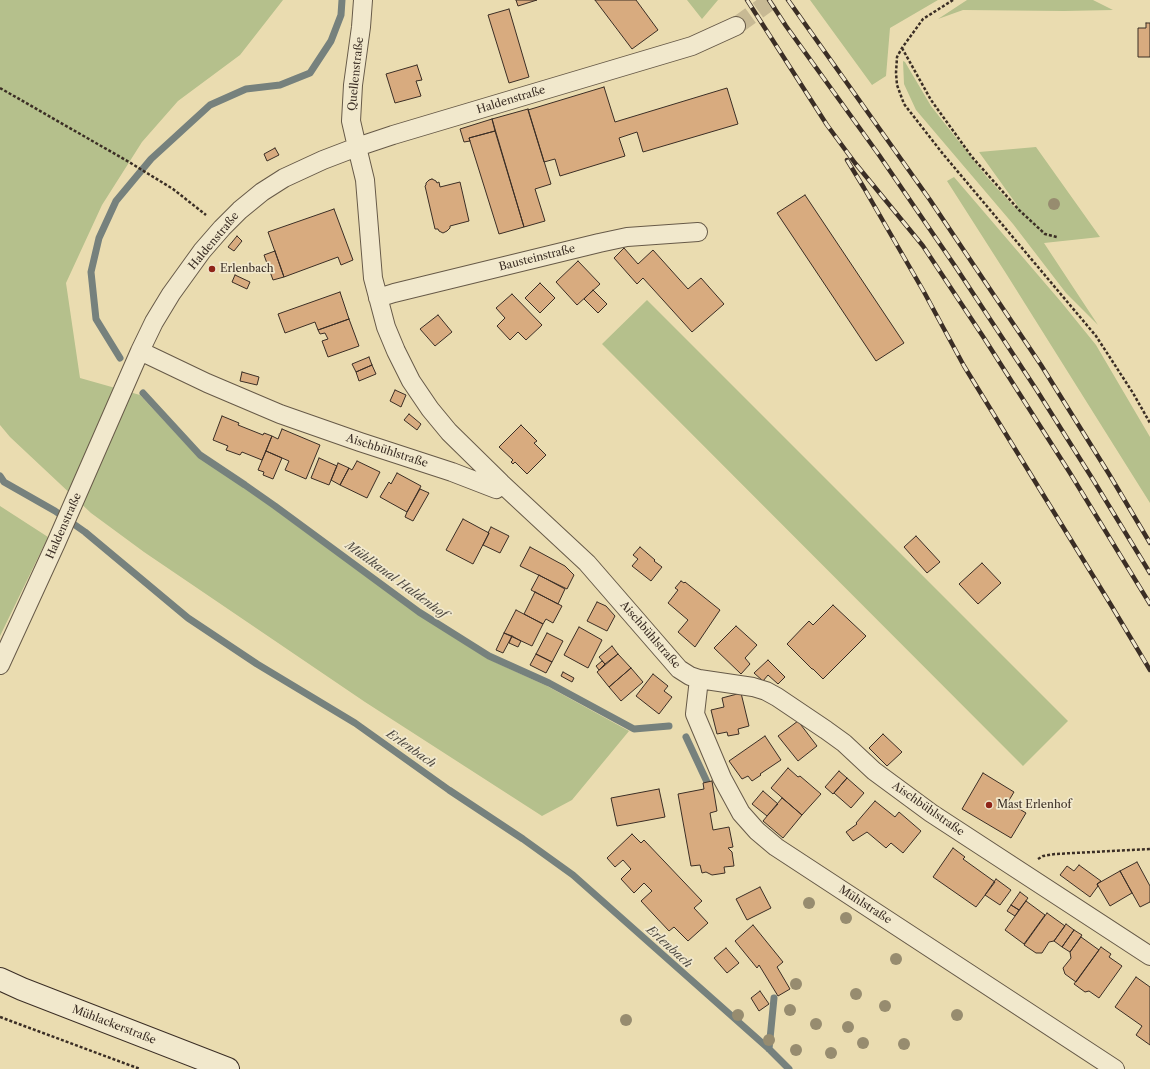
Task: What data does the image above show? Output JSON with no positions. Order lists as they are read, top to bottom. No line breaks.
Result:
{"streets":{"main road":["Mühlackerstraße"],"street":["Quellenstraße","Haldenstraße","Bausteinstraße","Aischbühlstraße","Mühlstraße"]},"crossings":[["Quellenstraße","Haldenstraße"],["Haldenstraße","Aischbühlstraße"],["Aischbühlstraße","Mühlstraße"]],"water":["Mühlkanal Haldenhof","Erlenbach"],"places":["Erlenbach","Mast Erlenhof"]}
